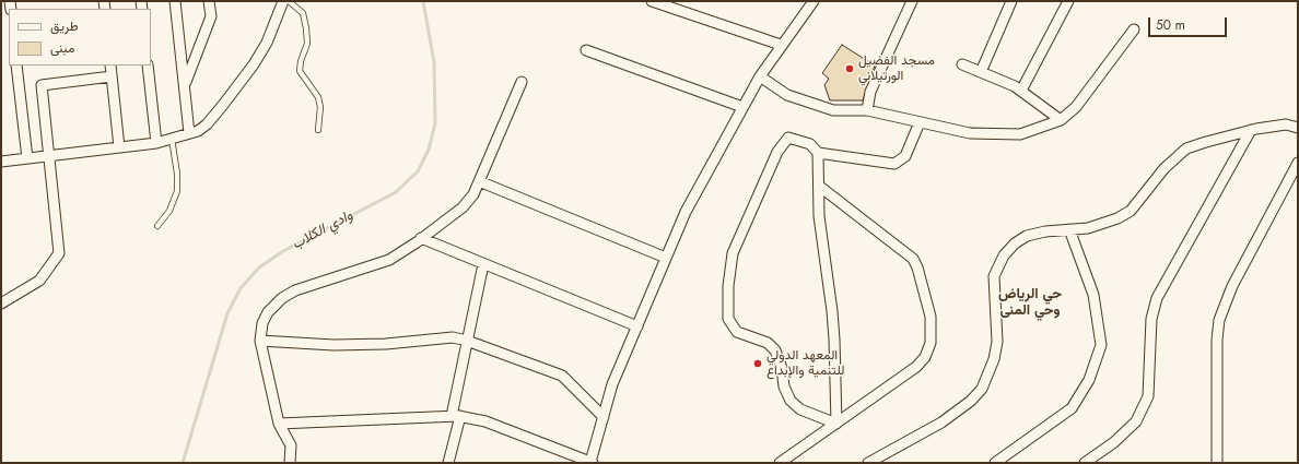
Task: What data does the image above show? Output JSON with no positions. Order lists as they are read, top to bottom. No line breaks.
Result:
{"districts":["حي الرياض وحي المنى"],"water":["وادي الكلاب"],"places":["مسجد الفضيل الورتيلاني","المعهد الدولي للتنمية والإبداع"],"legend":["طريق","مبنى"],"scale_bar":"50 m"}
